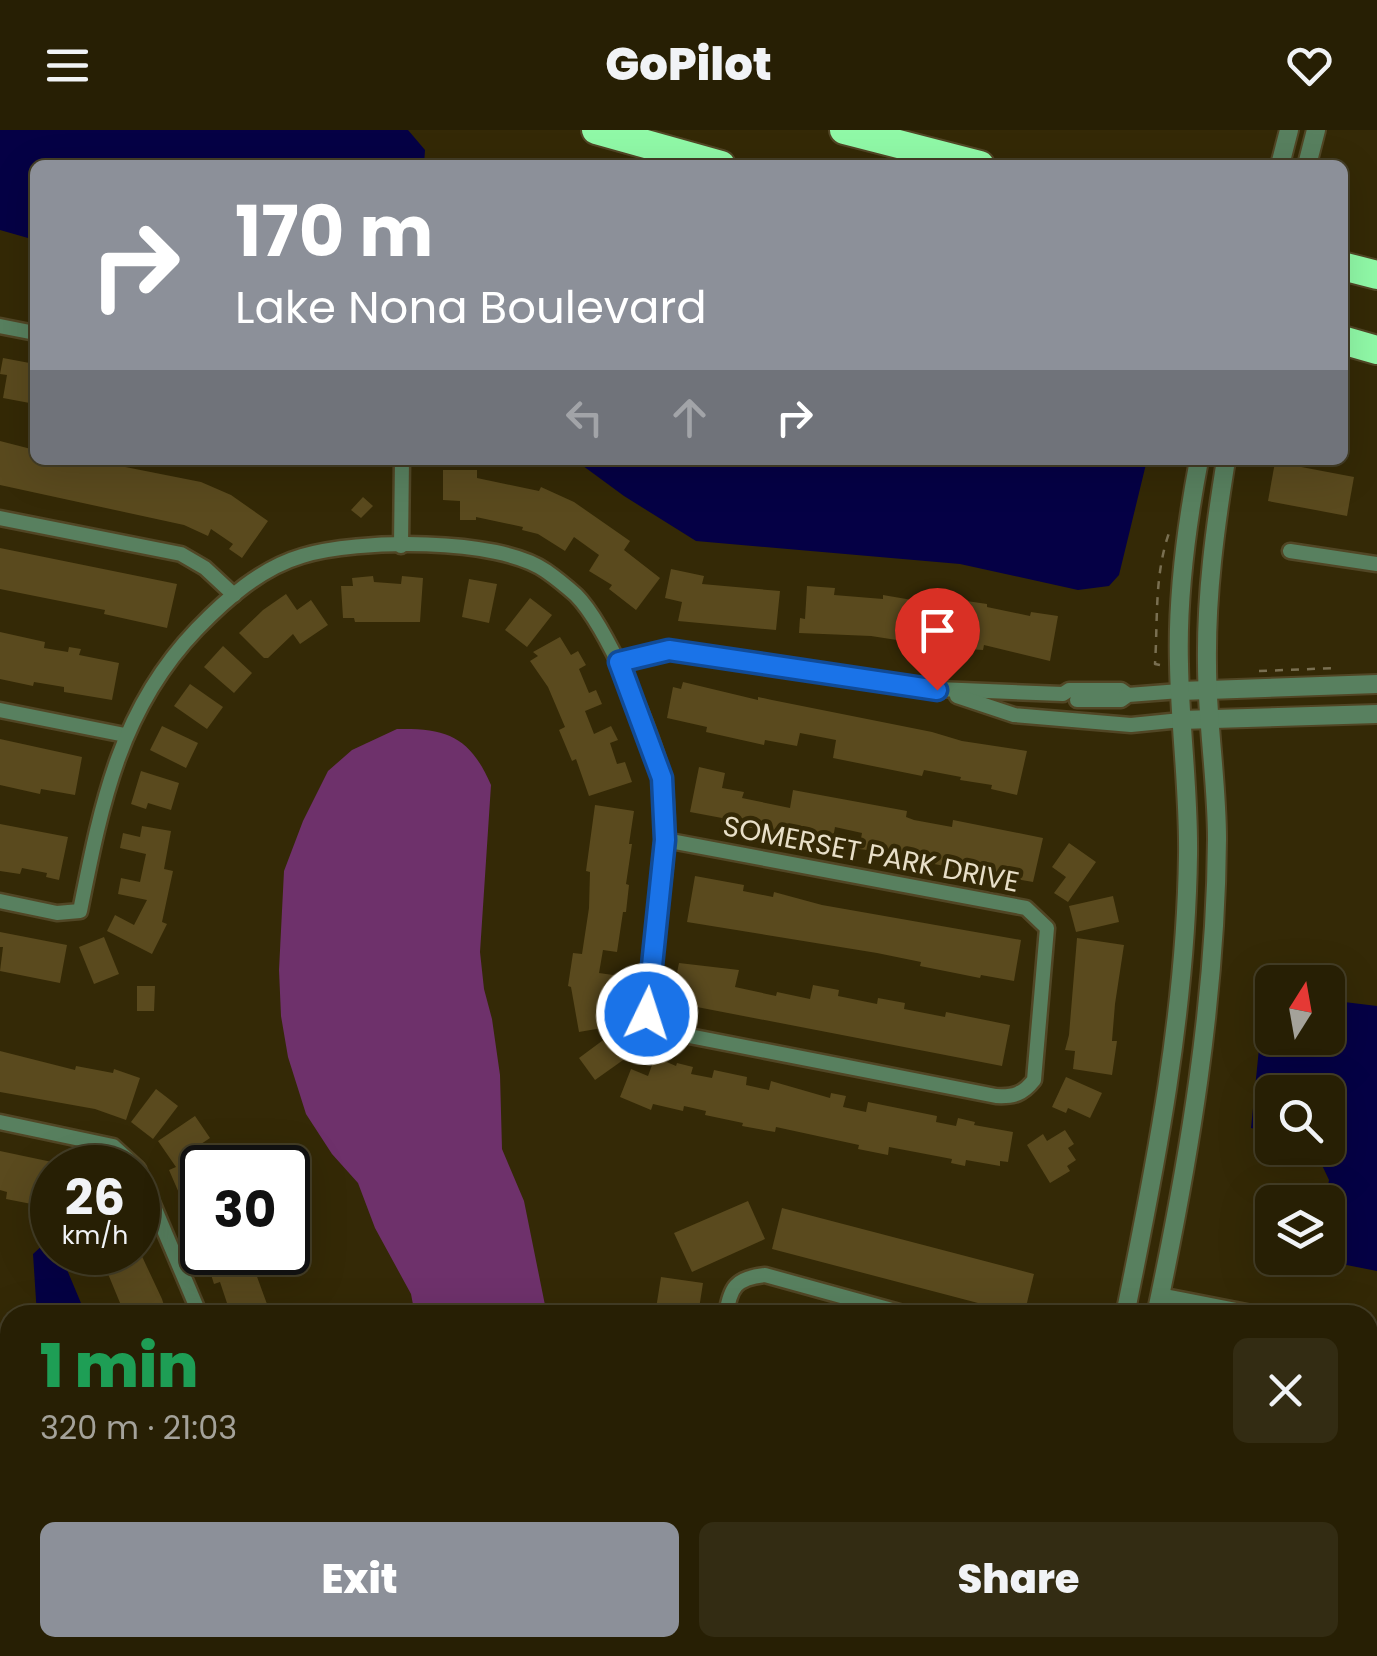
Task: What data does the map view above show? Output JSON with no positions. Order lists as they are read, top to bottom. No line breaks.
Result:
{"streets":{"street":["SOMERSET PARK DRIVE"]},"north":"top","page":{"header":"GoPilot","turn":["170 m","Lake Nona Boulevard"],"speed":"26 km/h","limit":"30","heading":["1 min","320 m · 21:03"],"buttons":["Exit","Share"]}}
